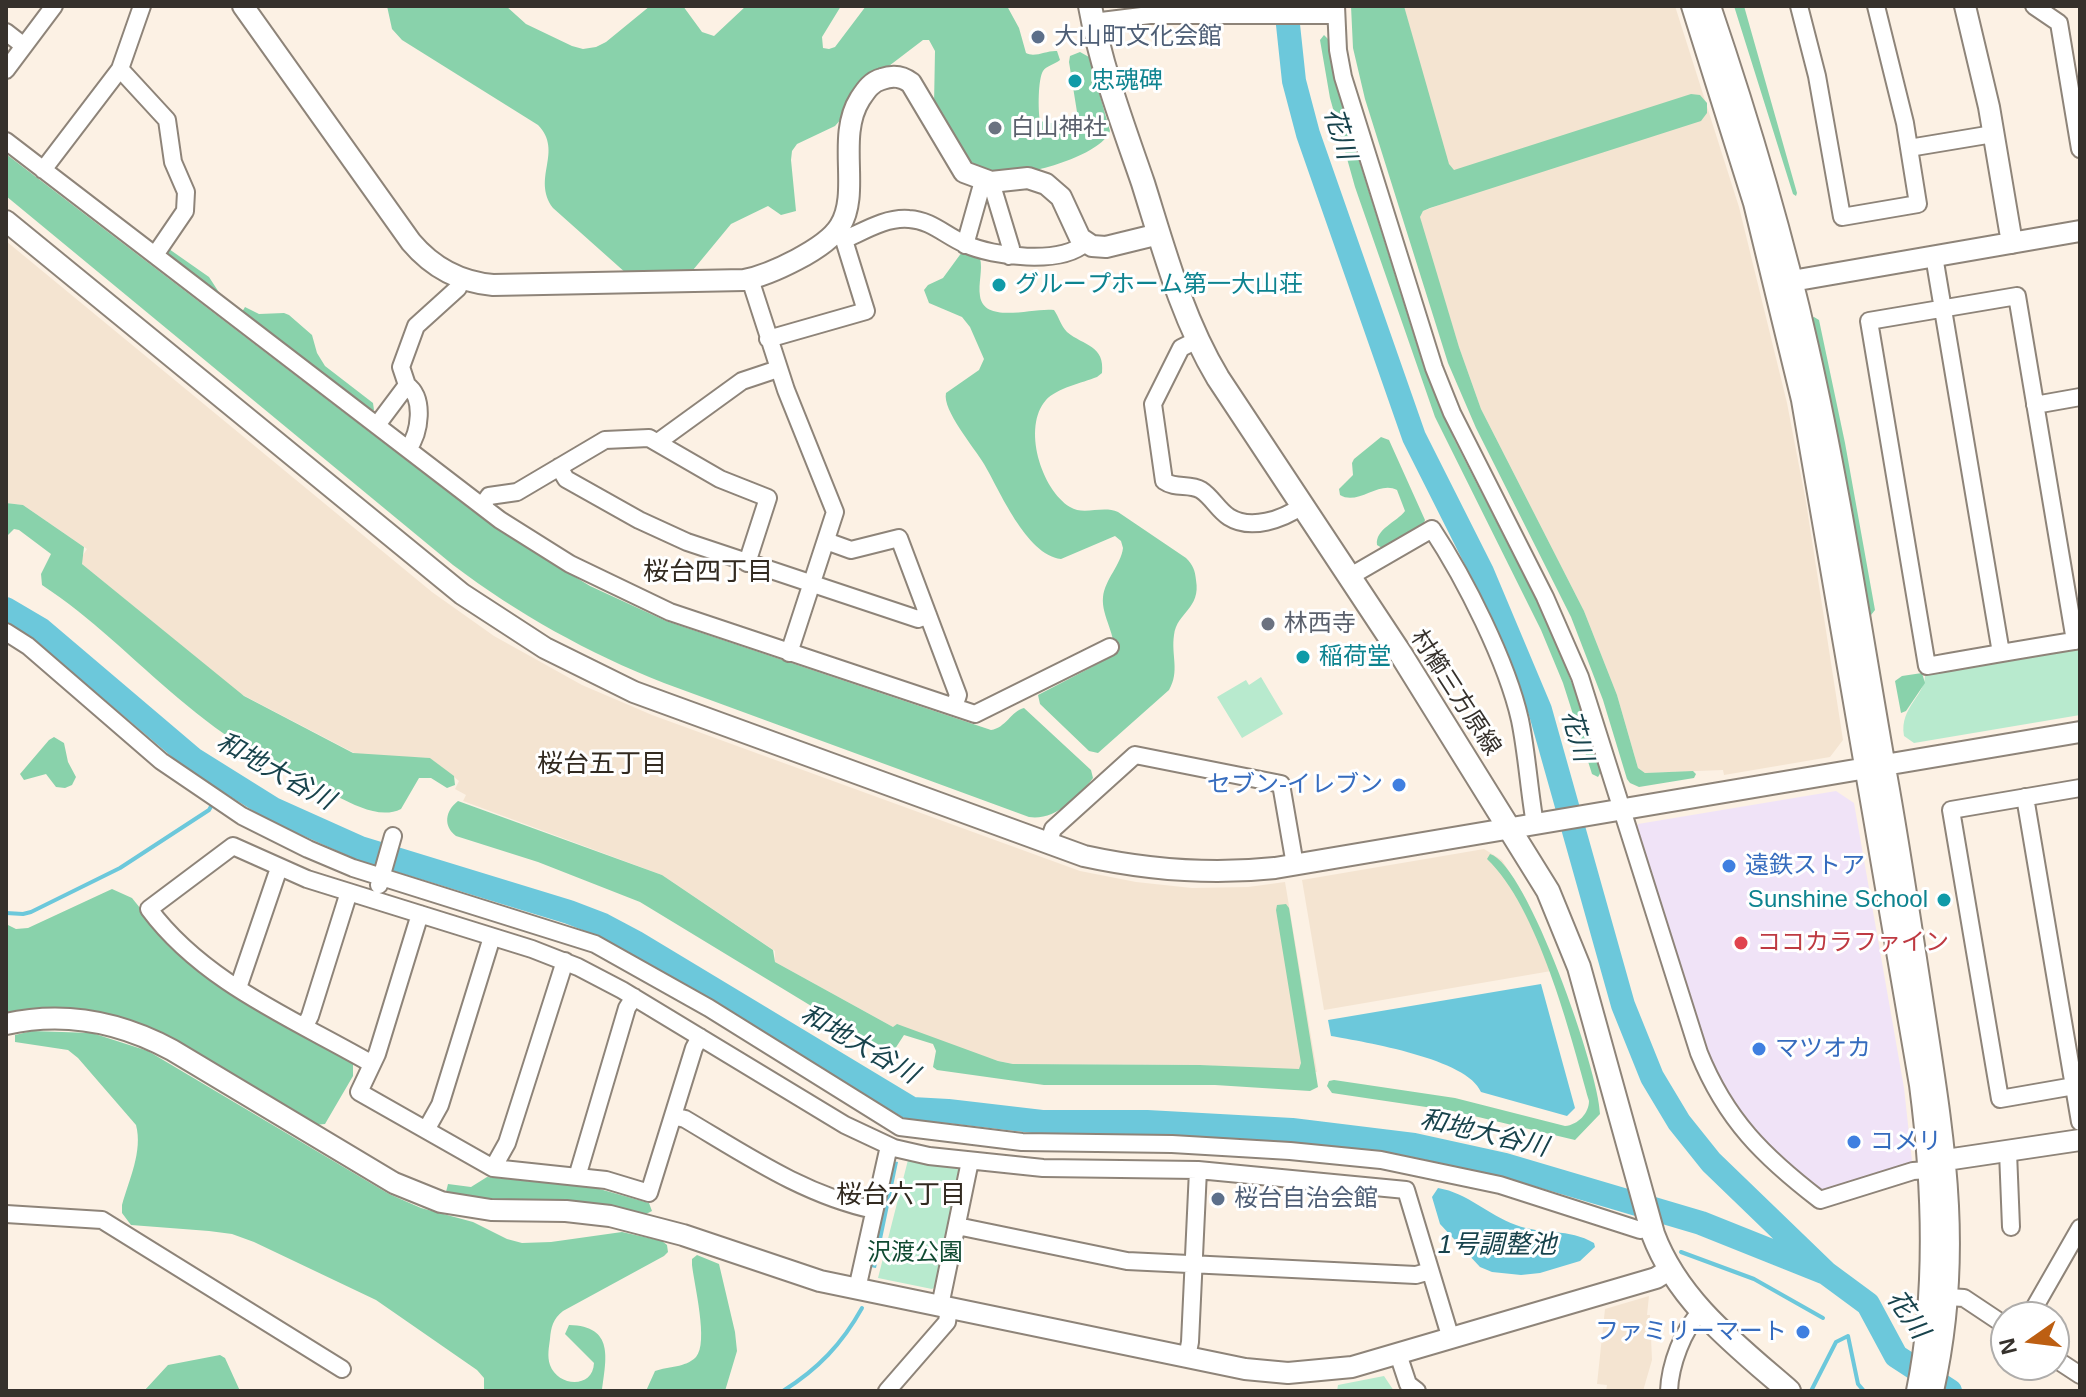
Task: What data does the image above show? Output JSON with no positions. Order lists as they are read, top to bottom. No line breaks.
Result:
{"streets":{"main road":["村櫛三方原線"]},"districts":["桜台四丁目","桜台五丁目","桜台六丁目"],"water":["花川","和地大谷川","1号調整池"],"parks":["沢渡公園"],"places":["大山町文化会館","忠魂碑","白山神社","グループホーム第一大山荘","林西寺","稲荷堂","セブン-イレブン","遠鉄ストア","Sunshine School","ココカラファイン","マツオカ","コメリ","桜台自治会館","ファミリーマート"],"north":"left"}
